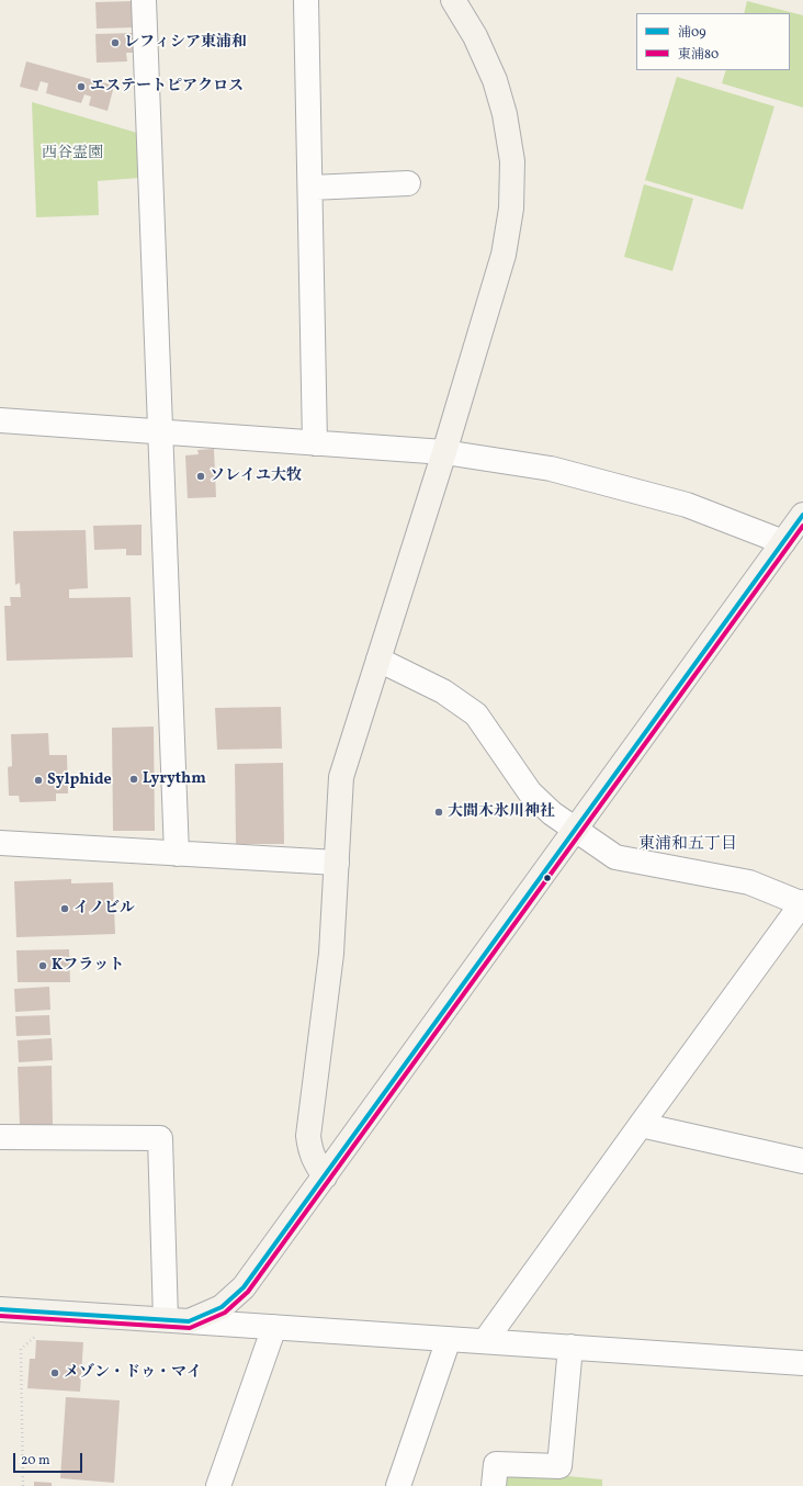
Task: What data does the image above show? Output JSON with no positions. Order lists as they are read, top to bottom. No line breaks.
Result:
{"districts":["東浦和五丁目"],"parks":["西谷霊園"],"places":["レフィシア東浦和","エステートピアクロス","ソレイユ大牧","Lyrythm","Sylphide","大間木氷川神社","イノビル","Kフラット","メゾン・ドゥ・マイ"],"lines":["transit line 浦09","transit line 東浦80"],"legend":["浦09","東浦80"],"scale_bar":"20 m"}
